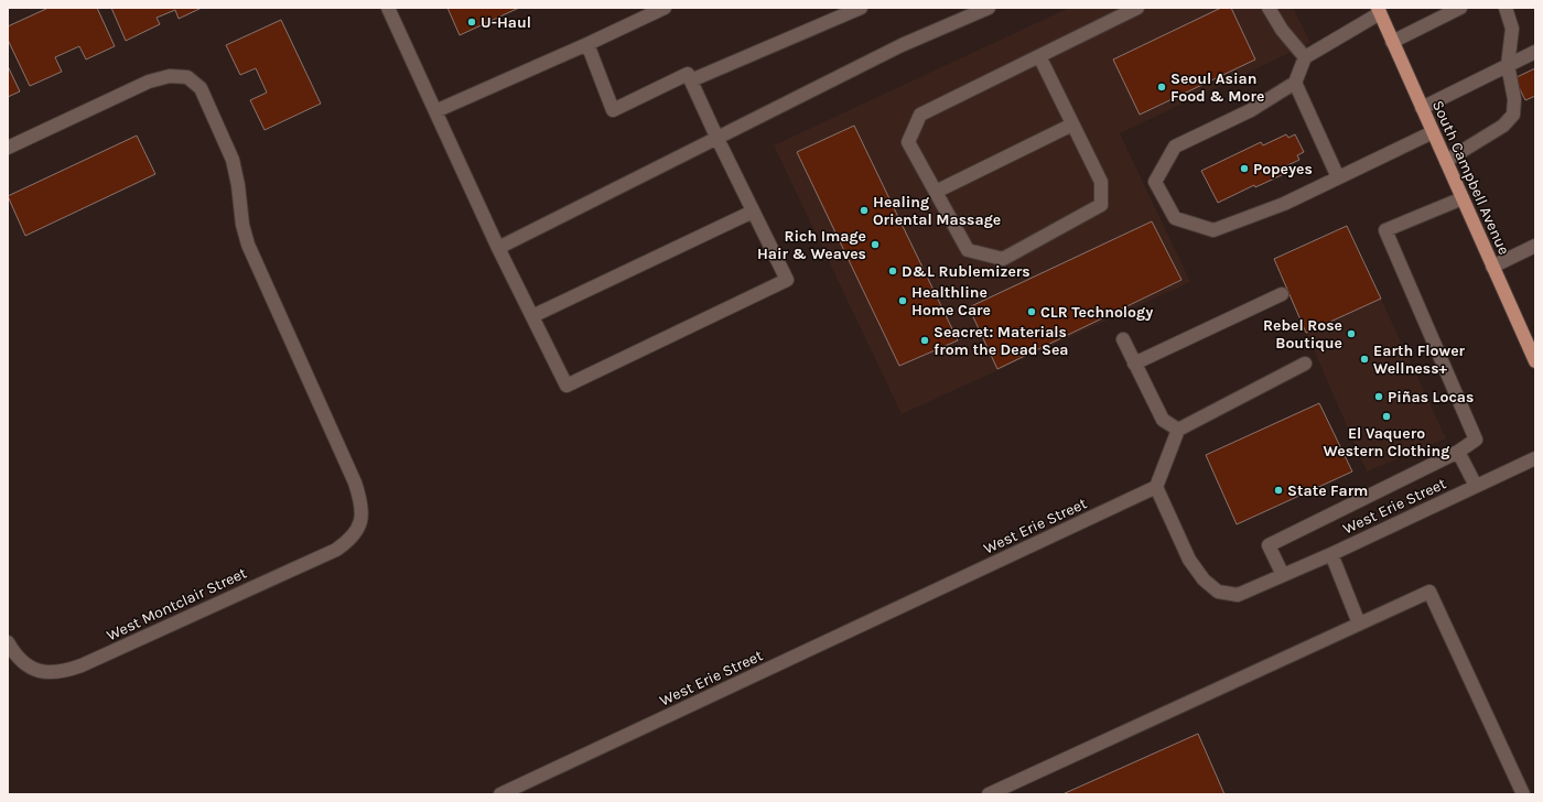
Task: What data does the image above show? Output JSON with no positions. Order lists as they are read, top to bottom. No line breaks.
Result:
{"streets":{"main road":["South Campbell Avenue"],"street":["West Erie Street","West Montclair Street"]},"places":["U-Haul","Seoul Asian Food & More","Popeyes","Healing Oriental Massage","Rich Image Hair & Weaves","D&L Rublemizers","Healthline Home Care","CLR Technology","Rebel Rose Boutique","Seacret: Materials from the Dead Sea","Earth Flower Wellness+","Piñas Locas","El Vaquero Western Clothing","State Farm"]}
